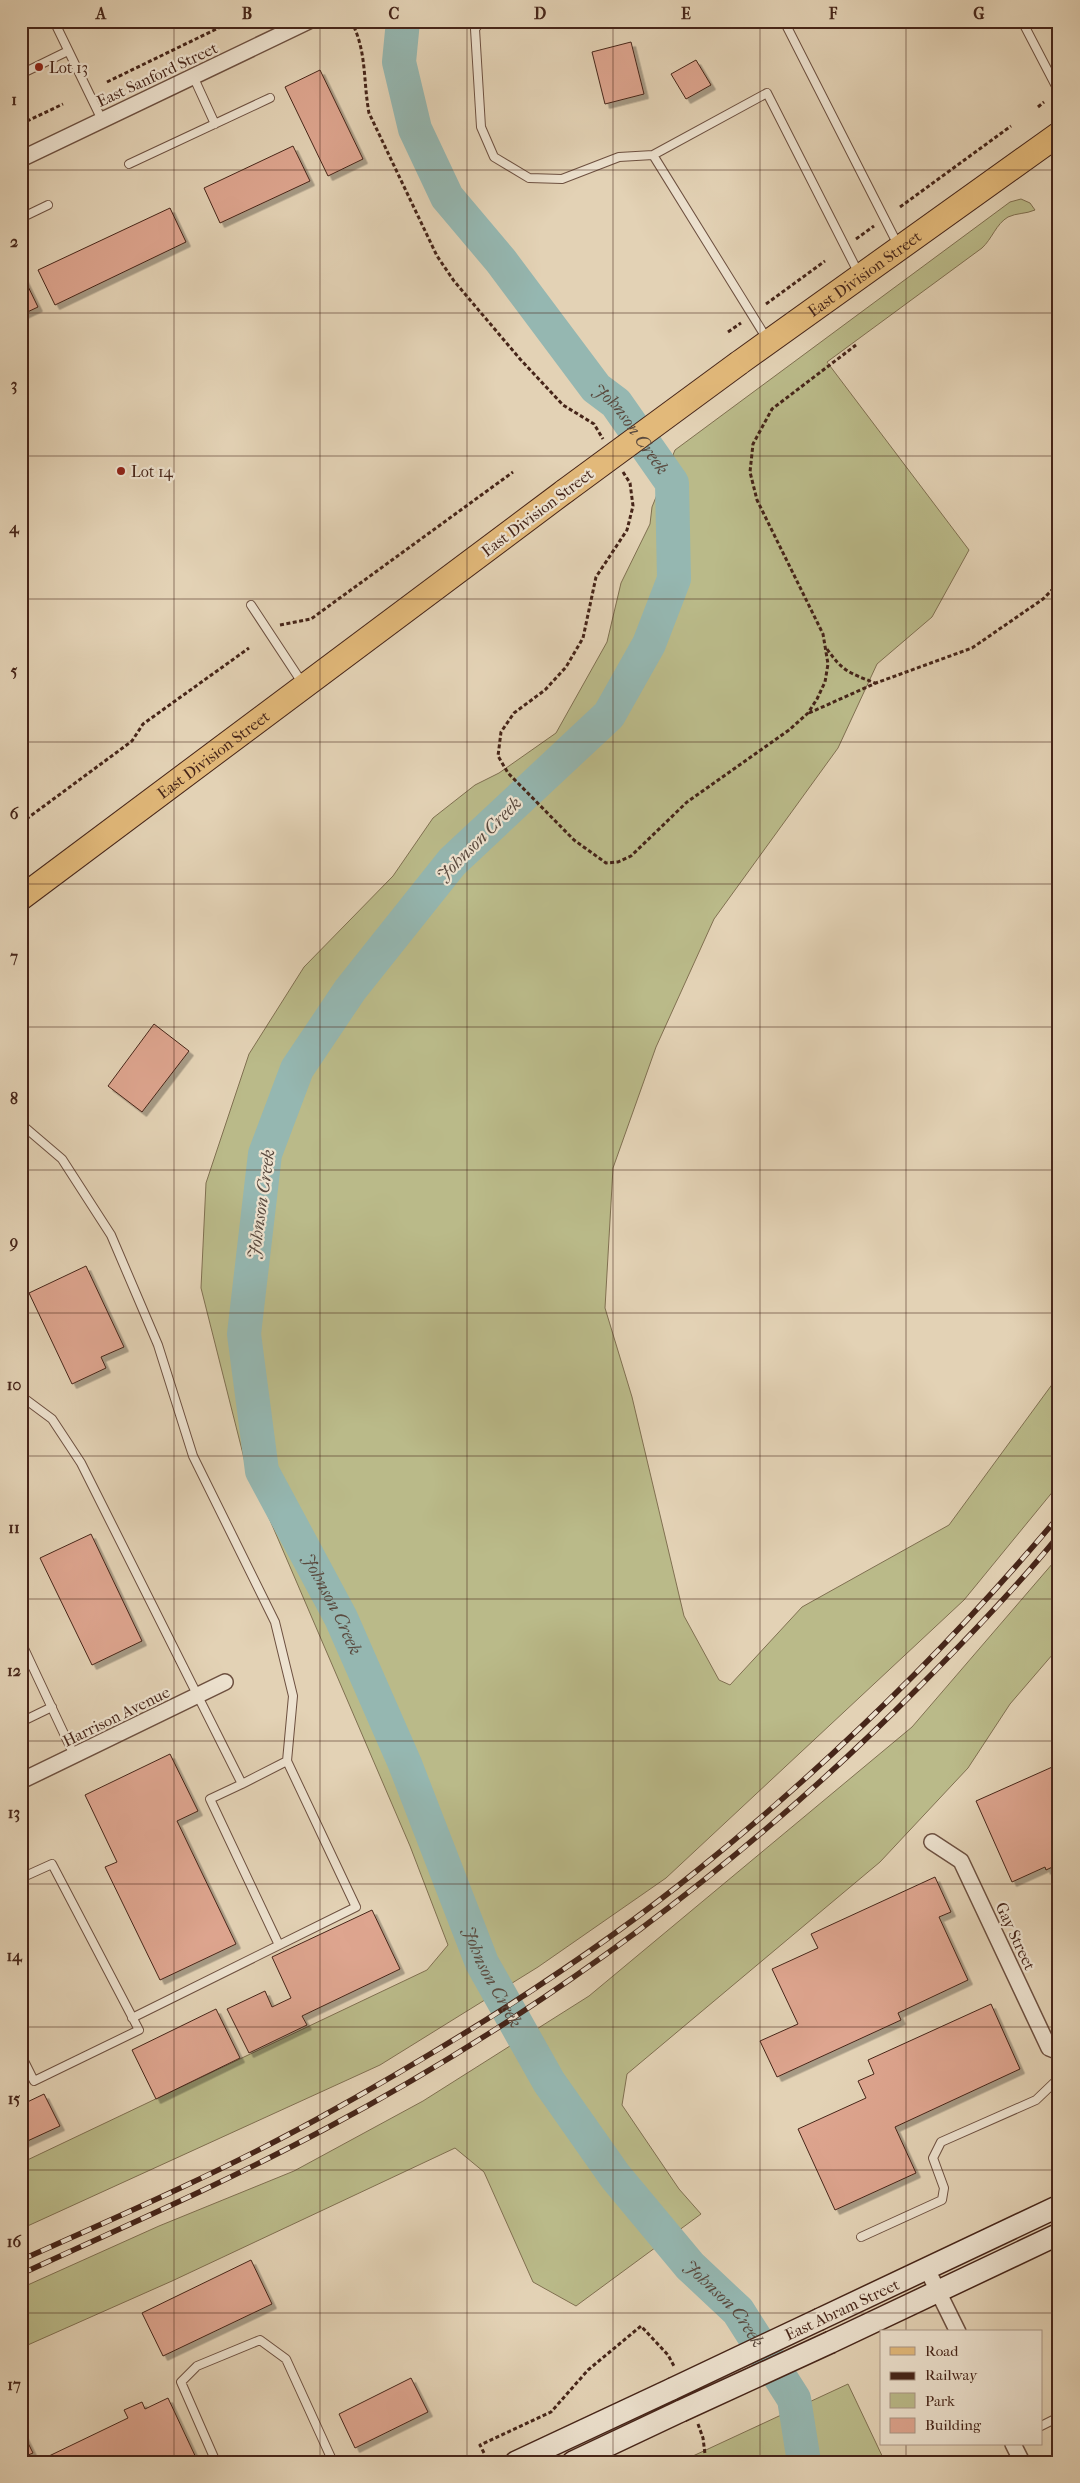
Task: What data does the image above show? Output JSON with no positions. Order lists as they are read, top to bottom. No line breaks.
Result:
{"streets":{"main road":["East Division Street","East Abram Street"],"street":["East Sanford Street","Harrison Avenue","Gay Street"]},"water":["Johnson Creek"],"places":["Lot 13","Lot 14"],"legend":["Road","Railway","Park","Building"],"grid":{"columns":["A","B","C","D","E","F","G"],"rows":["1","2","3","4","5","6","7","8","9","10","11","12","13","14","15","16","17"]}}
